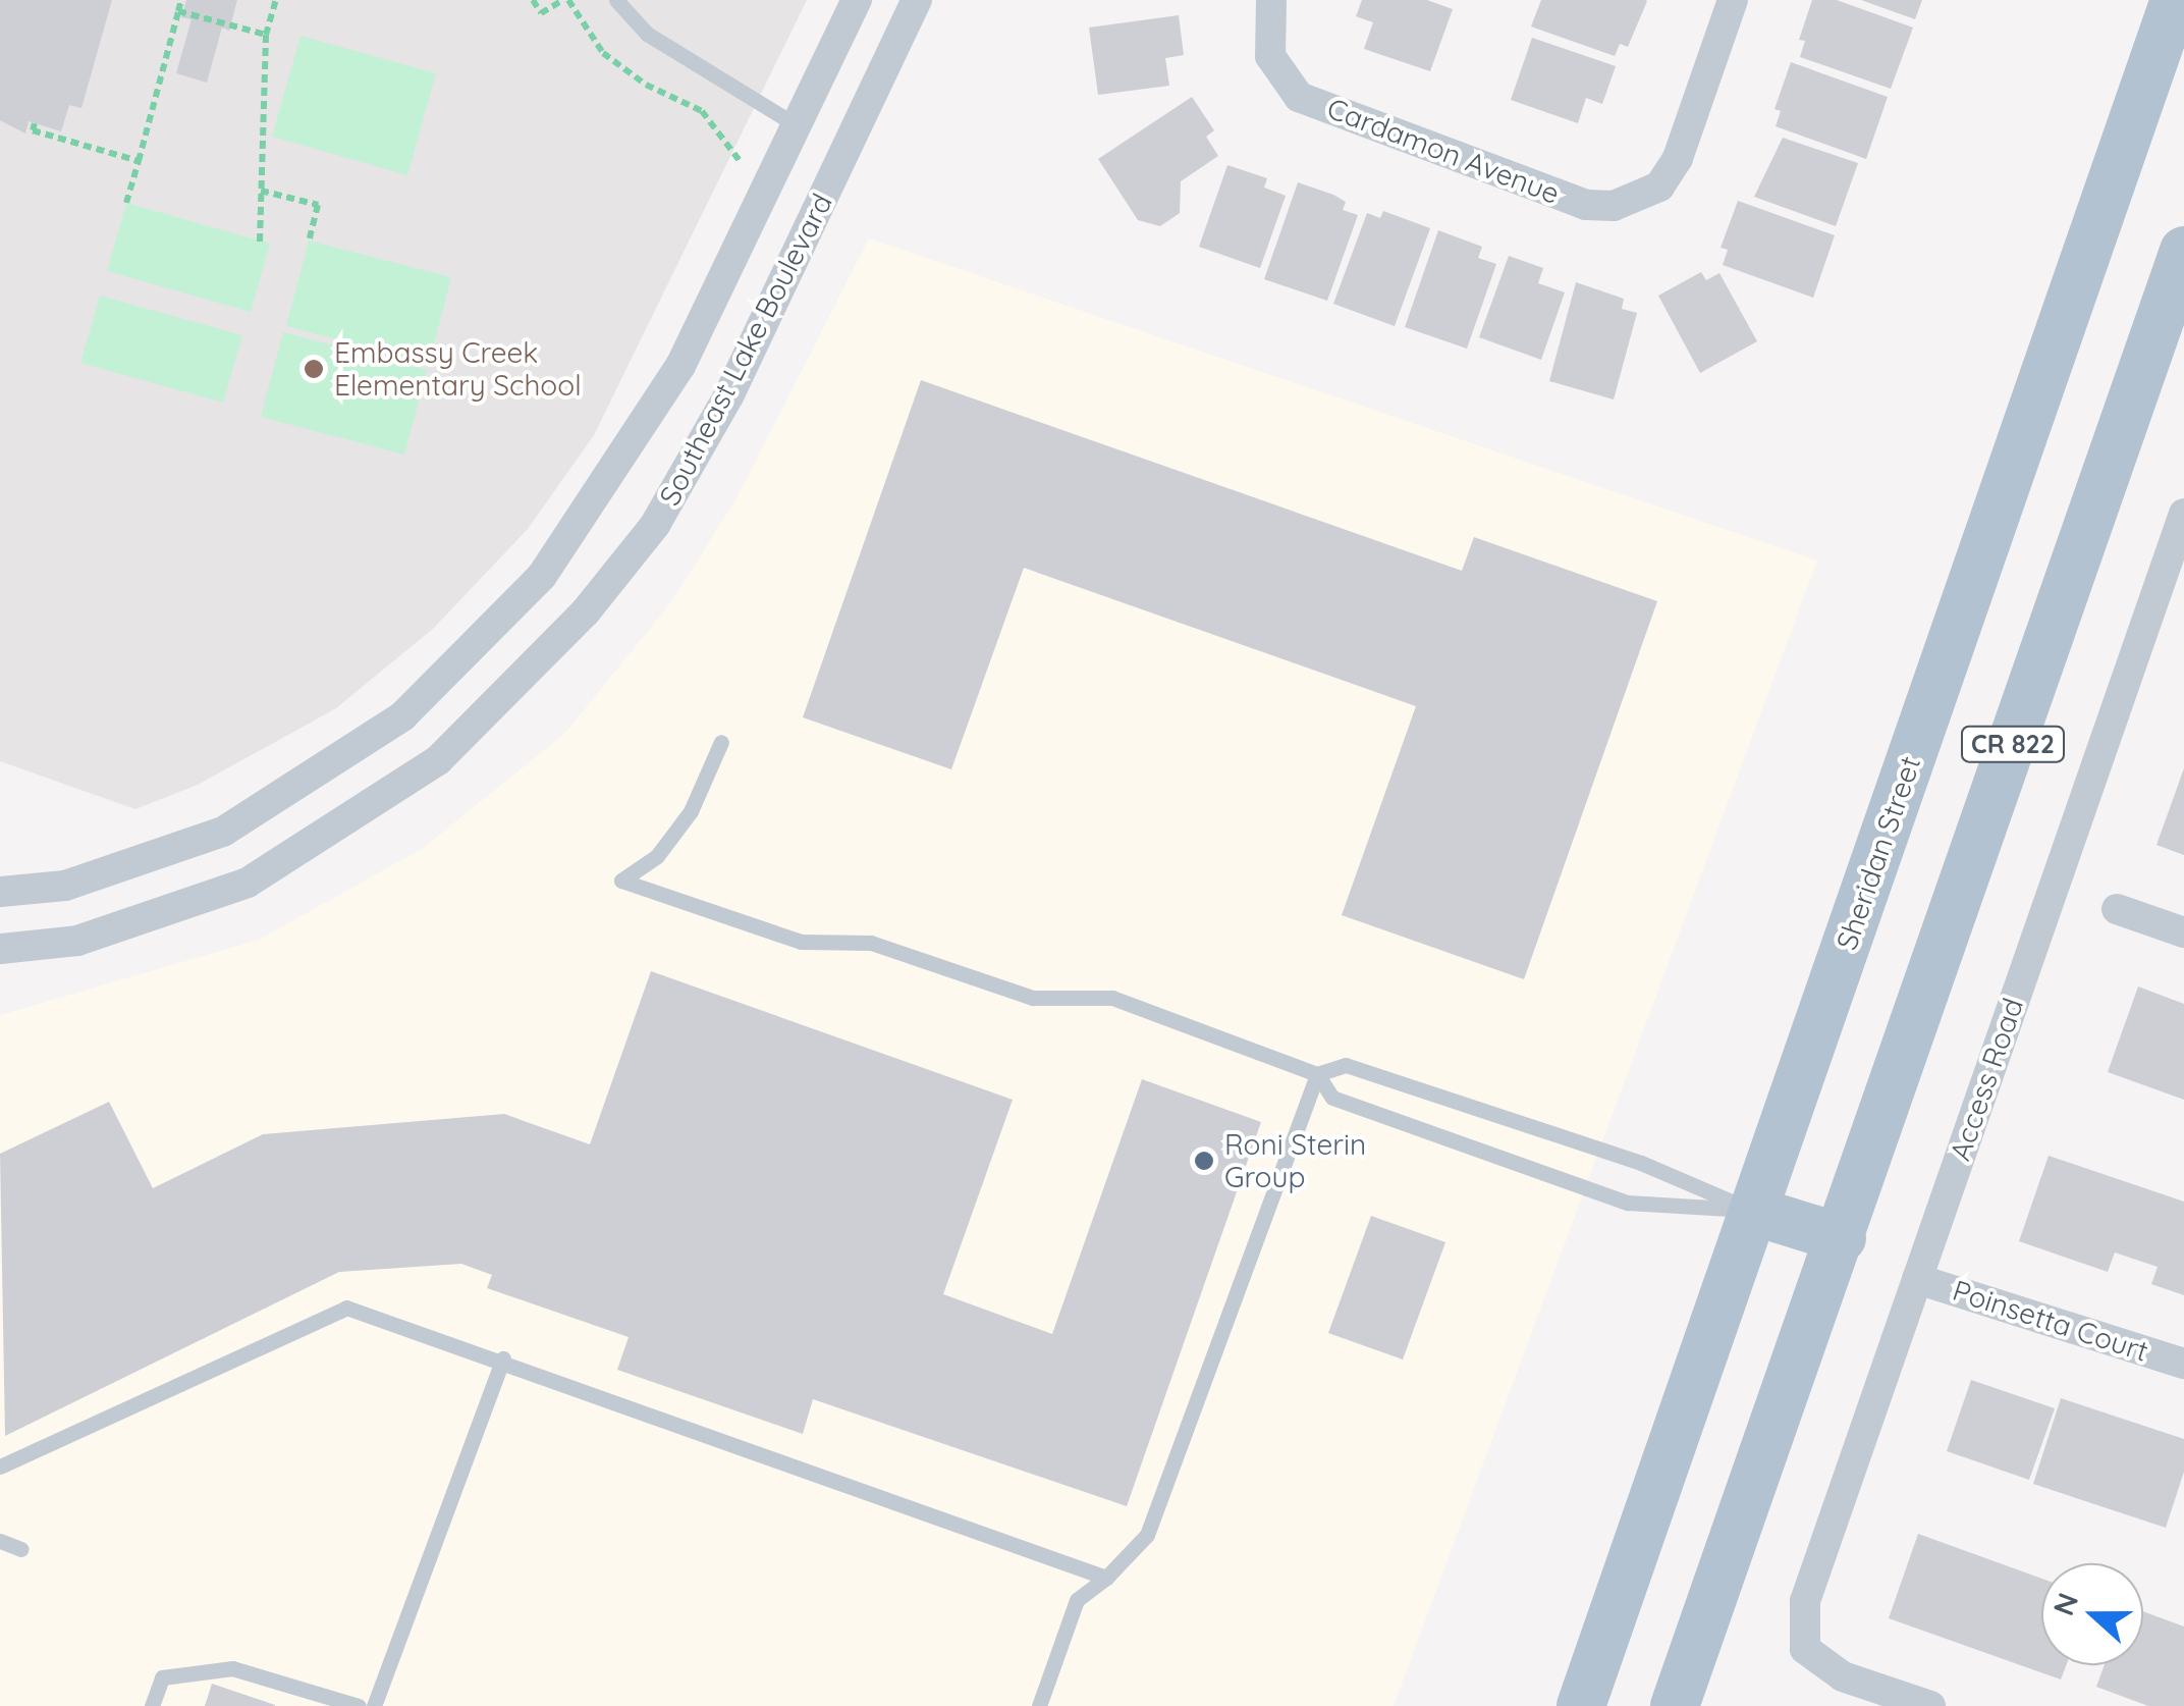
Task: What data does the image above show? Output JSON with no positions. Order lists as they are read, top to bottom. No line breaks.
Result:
{"streets":{"main road":["CR 822","Sheridan Street"],"street":["Cardamon Avenue","Southeast Lake Boulevard","Access Road","Poinsetta Court"]},"crossings":[["Access Road","Poinsetta Court"]],"places":["Embassy Creek Elementary School","Roni Sterin Group"],"north":"left"}
